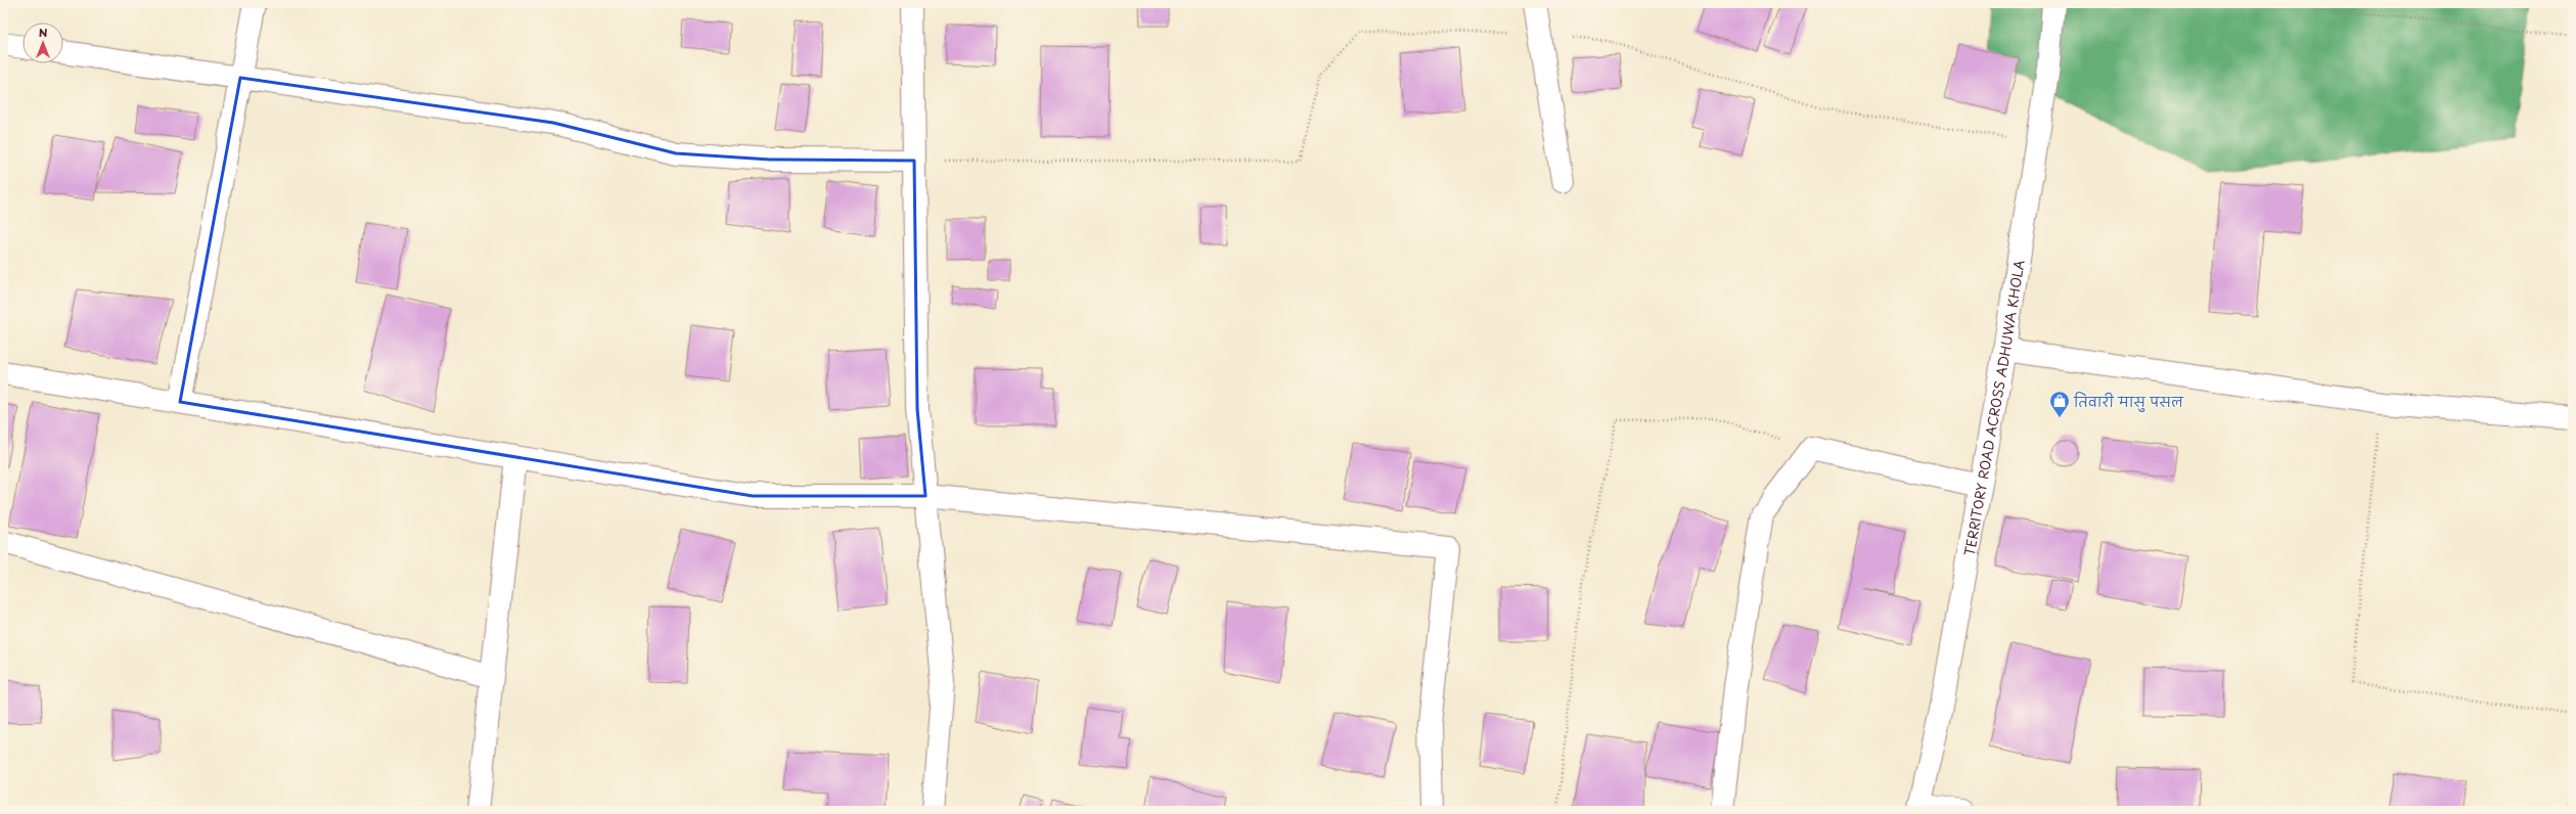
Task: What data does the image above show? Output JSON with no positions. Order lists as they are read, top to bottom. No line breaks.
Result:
{"streets":{"street":["TERRITORY ROAD ACROSS ADHUWA KHOLA"]},"places":{"shop":["तिवारी मासु पसल"]},"north":"top"}
